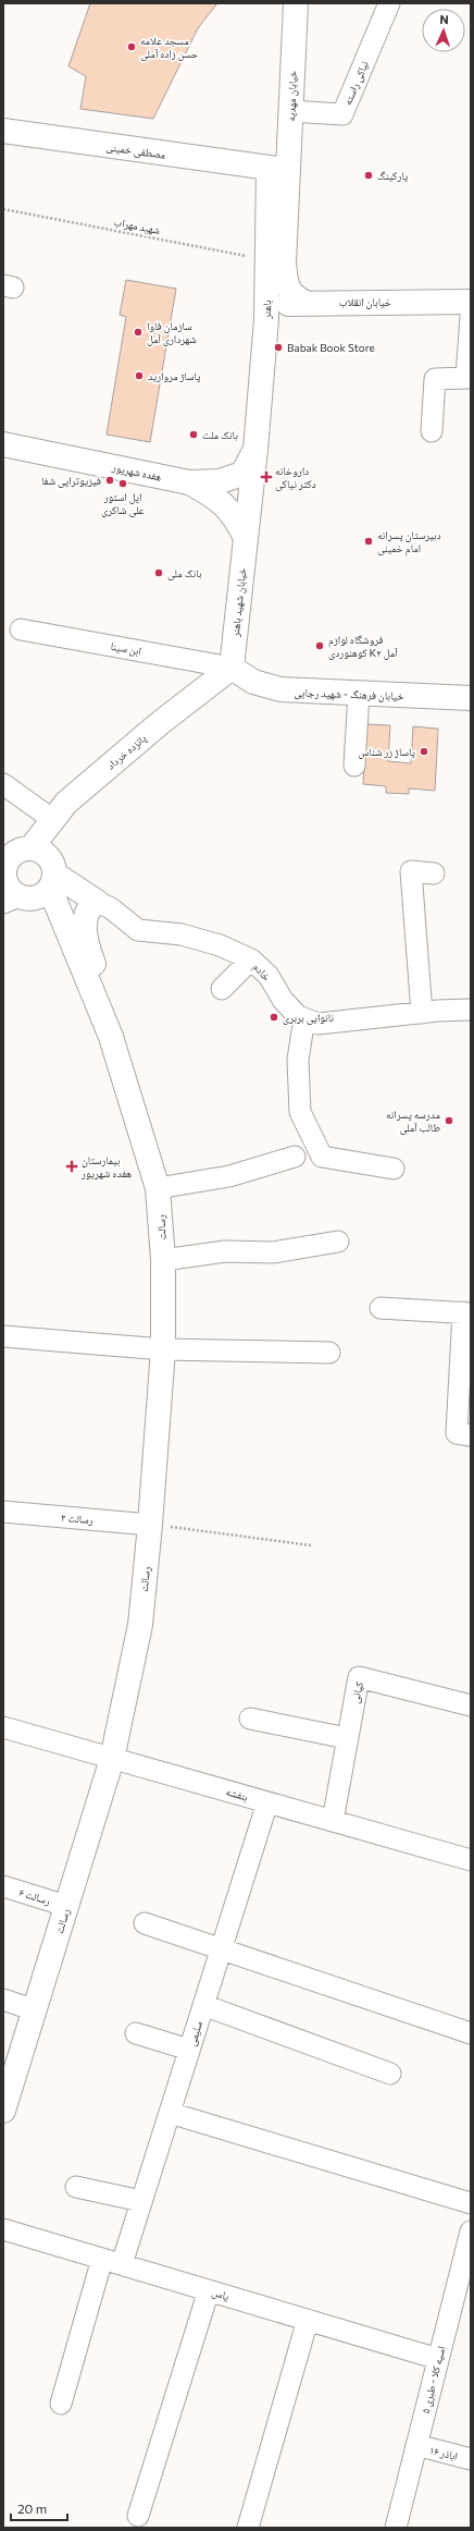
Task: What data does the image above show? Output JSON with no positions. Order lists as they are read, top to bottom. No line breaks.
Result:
{"streets":{"main road":["خیابان مهدیه","مصطفی خمینی","خیابان انقلاب","باهنر","هفده شهریور","خیابان شهید باهنر","خیابان فرهنگ - شهید رجایی","پانزده خرداد","خادم","رسالت"],"street":["نیاکی راسته","ابن سینا","رسالت ۲","کیانی","بنفشه","رسالت ۶","سلیمی","یاس","اسپه کلا - طبری ۵","اباذر ۱۶"],"path":["شهید مهراب"]},"crossings":[["نیاکی راسته","خیابان مهدیه"],["خیابان مهدیه","مصطفی خمینی"],["خیابان مهدیه","باهنر"],["مصطفی خمینی","باهنر"],["شهید مهراب","باهنر"],["خیابان انقلاب","باهنر"],["باهنر","هفده شهریور"],["خیابان شهید باهنر","ابن سینا"],["خیابان شهید باهنر","خیابان فرهنگ - شهید رجایی"],["خیابان شهید باهنر","پانزده خرداد"],["ابن سینا","خیابان فرهنگ - شهید رجایی"],["ابن سینا","پانزده خرداد"],["خیابان فرهنگ - شهید رجایی","پانزده خرداد"],["پانزده خرداد","خادم"],["پانزده خرداد","رسالت"],["خادم","رسالت"],["رسالت","رسالت ۲"],["رسالت","بنفشه"],["رسالت","رسالت ۶"],["کیانی","بنفشه"],["بنفشه","سلیمی"],["سلیمی","یاس"],["یاس","اسپه کلا - طبری ۵"],["اسپه کلا - طبری ۵","اباذر ۱۶"]],"places":{"other":["مسجد علامه حسن زاده آملی","پارکینگ","سازمان فاوا شهرداری آمل","Babak Book Store","پاساژ مروارید","بانک ملت","فیزیوتراپی شفا","اپل استور علی شاکری","دبیرستان پسرانه امام خمینی","بانک ملی","فروشگاه لوازم کوهنوردی K۲ آمل","پاساژ زر شناس","نانوایی بربری","مدرسه پسرانه طالب آملی"],"health":["داروخانه دکتر نیاکی","بیمارستان هفده شهریور"]},"scale_bar":"20 m","north":"top"}
